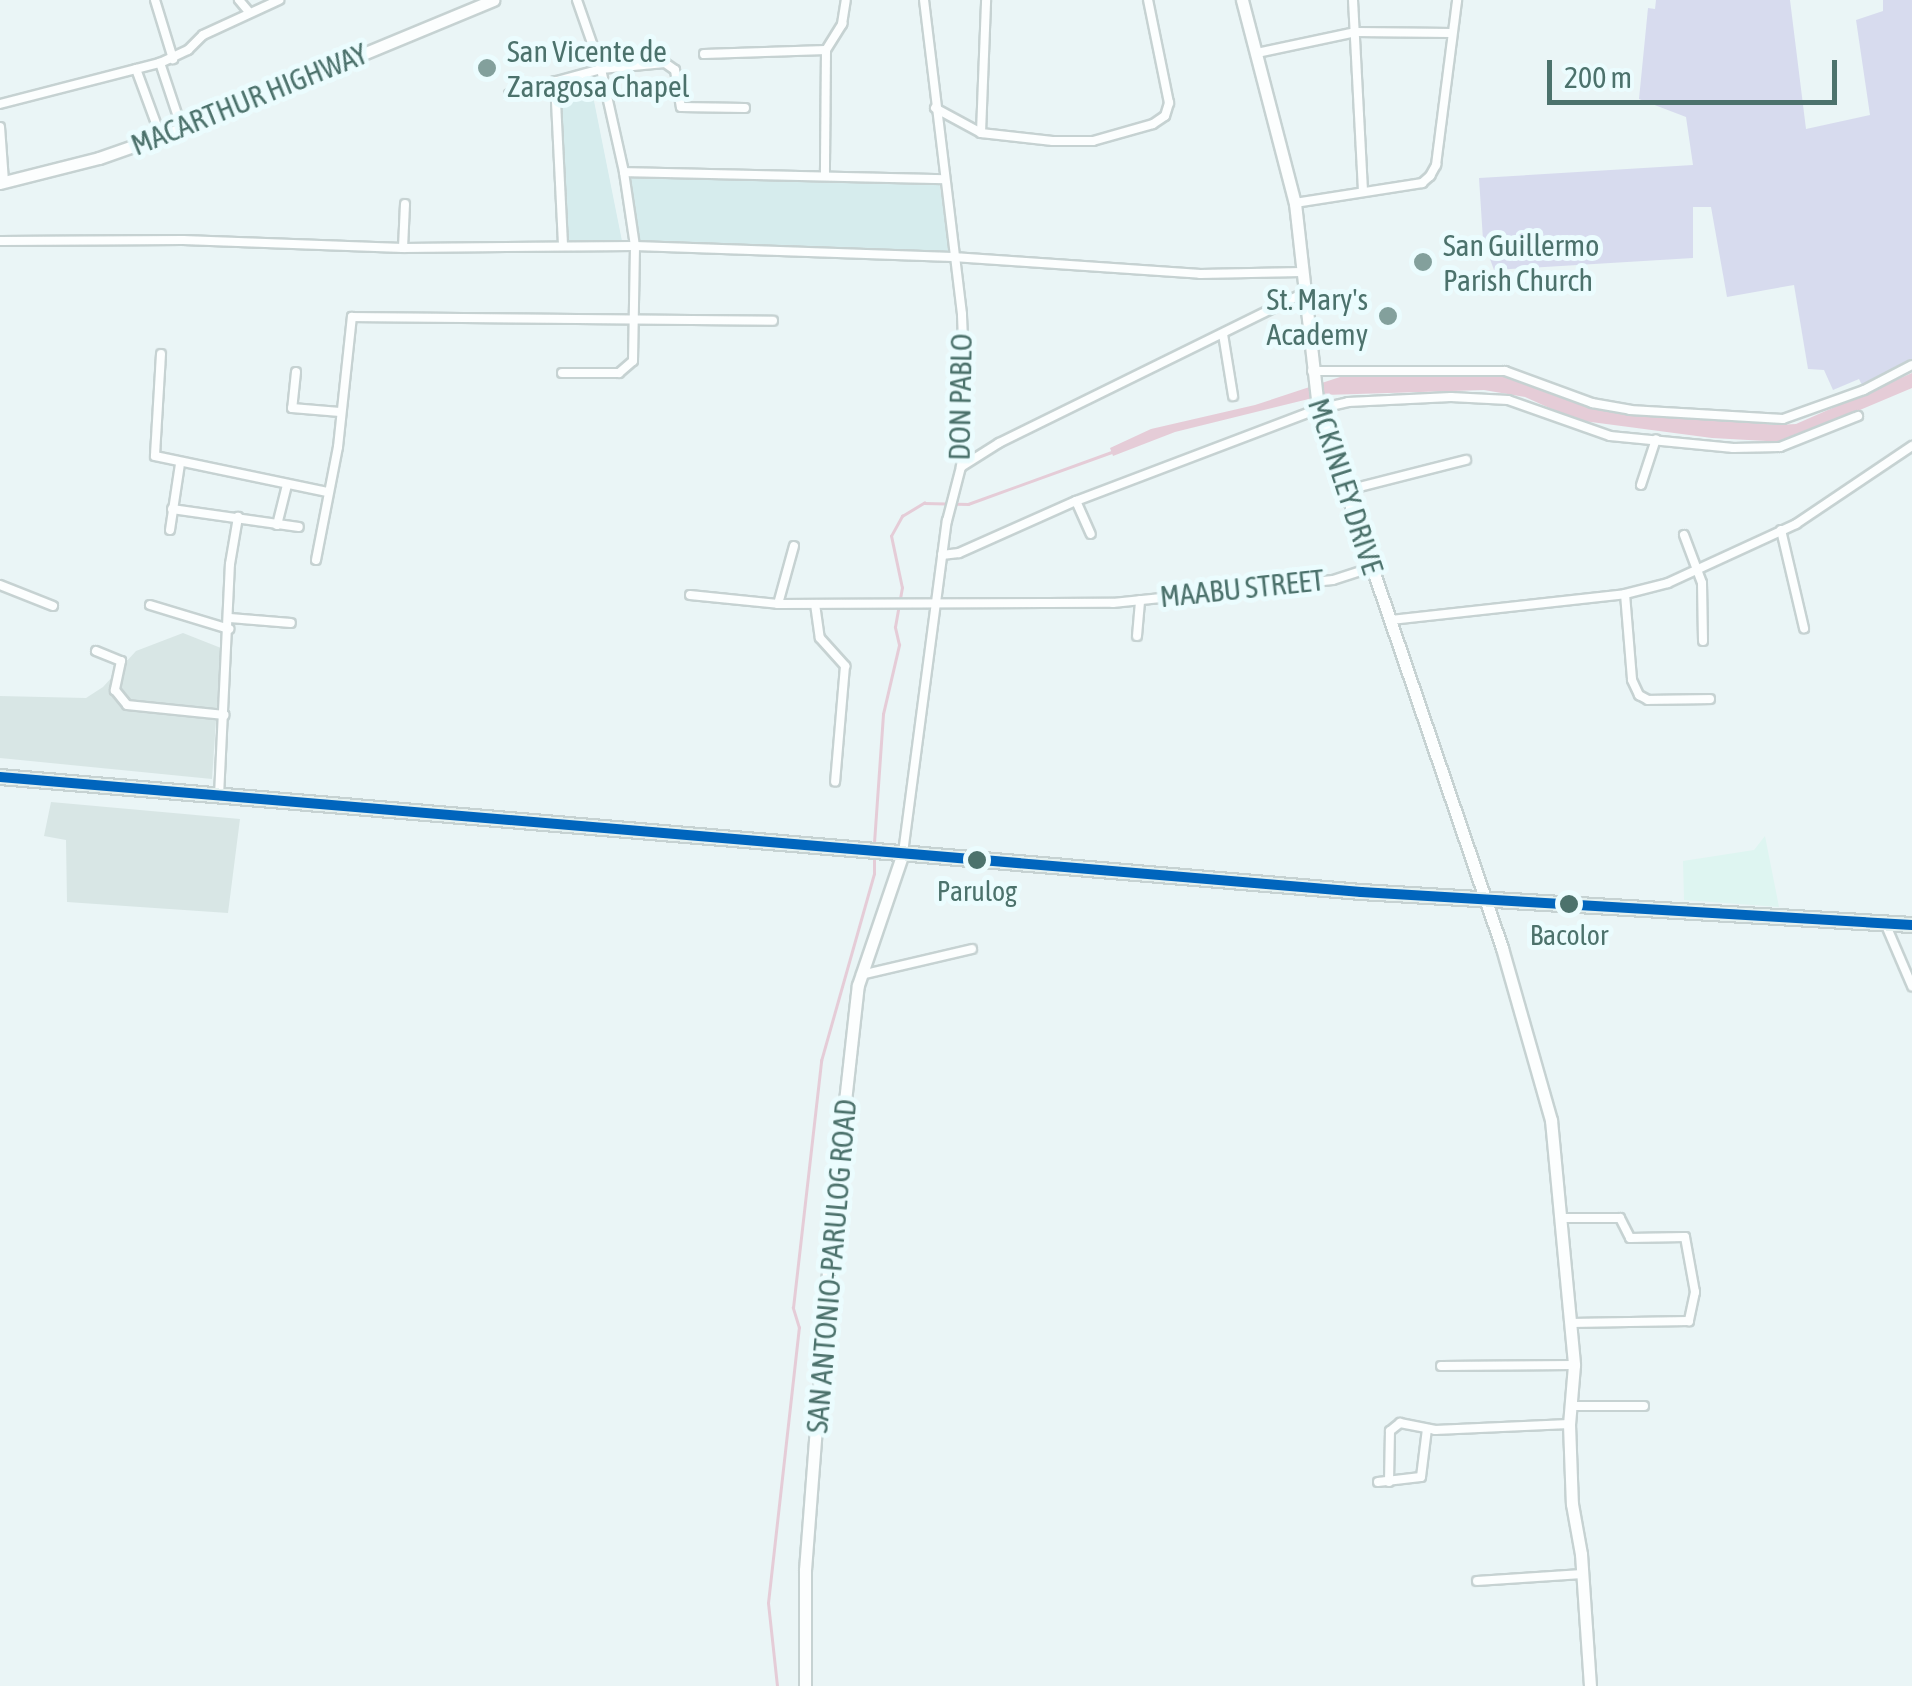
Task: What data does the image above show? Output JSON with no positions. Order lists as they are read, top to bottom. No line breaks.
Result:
{"streets":{"street":["MACARTHUR HIGHWAY","DON PABLO","MCKINLEY DRIVE","MAABU STREET","SAN ANTONIO-PARULOG ROAD"]},"crossings":[["DON PABLO","MAABU STREET"],["DON PABLO","SAN ANTONIO-PARULOG ROAD"],["MCKINLEY DRIVE","MAABU STREET"]],"places":["San Vicente de Zaragosa Chapel","San Guillermo Parish Church","St. Mary's Academy","Parulog","Bacolor"],"scale_bar":"200 m"}
